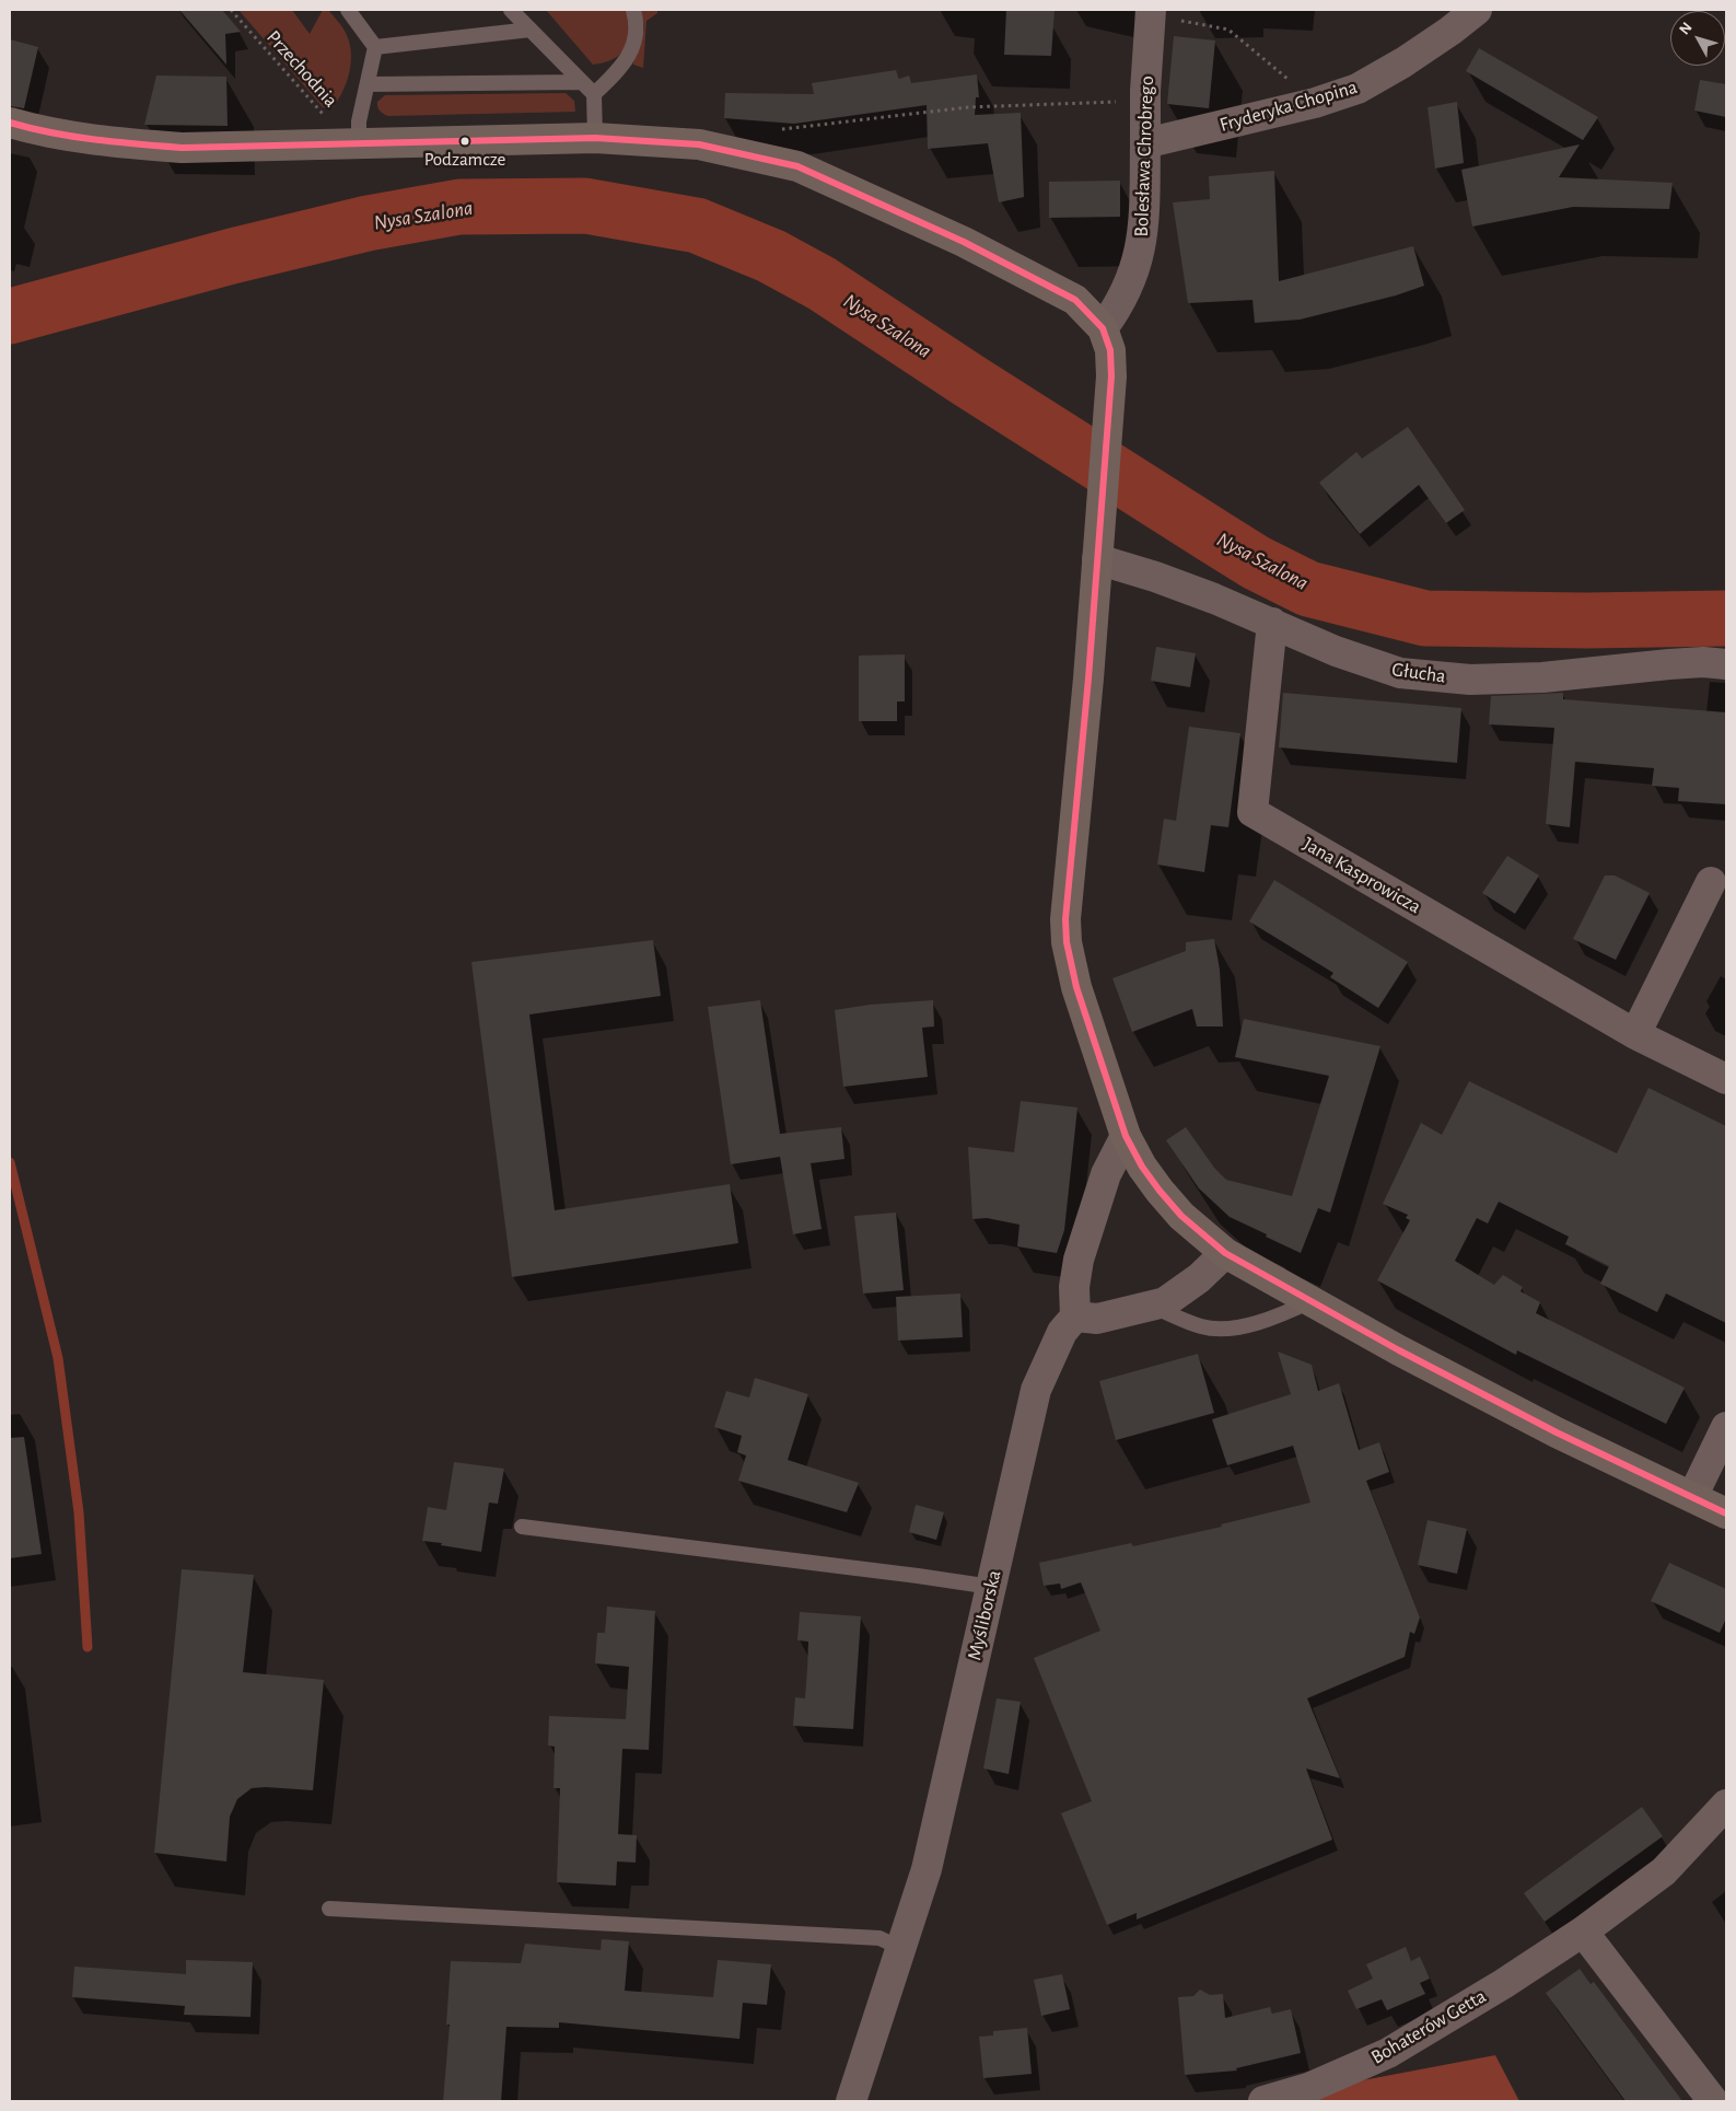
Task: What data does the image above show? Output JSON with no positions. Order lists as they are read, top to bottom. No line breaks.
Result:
{"streets":{"street":["Fryderyka Chopina","Bolesława Chrobrego","Głucha","Jana Kasprowicza","Myśliborska","Bohaterów Getta"],"path":["Przechodnia"]},"crossings":[["Fryderyka Chopina","Bolesława Chrobrego"],["Głucha","Jana Kasprowicza"]],"water":["Nysa Szalona"],"places":["Podzamcze"],"north":"top left"}
